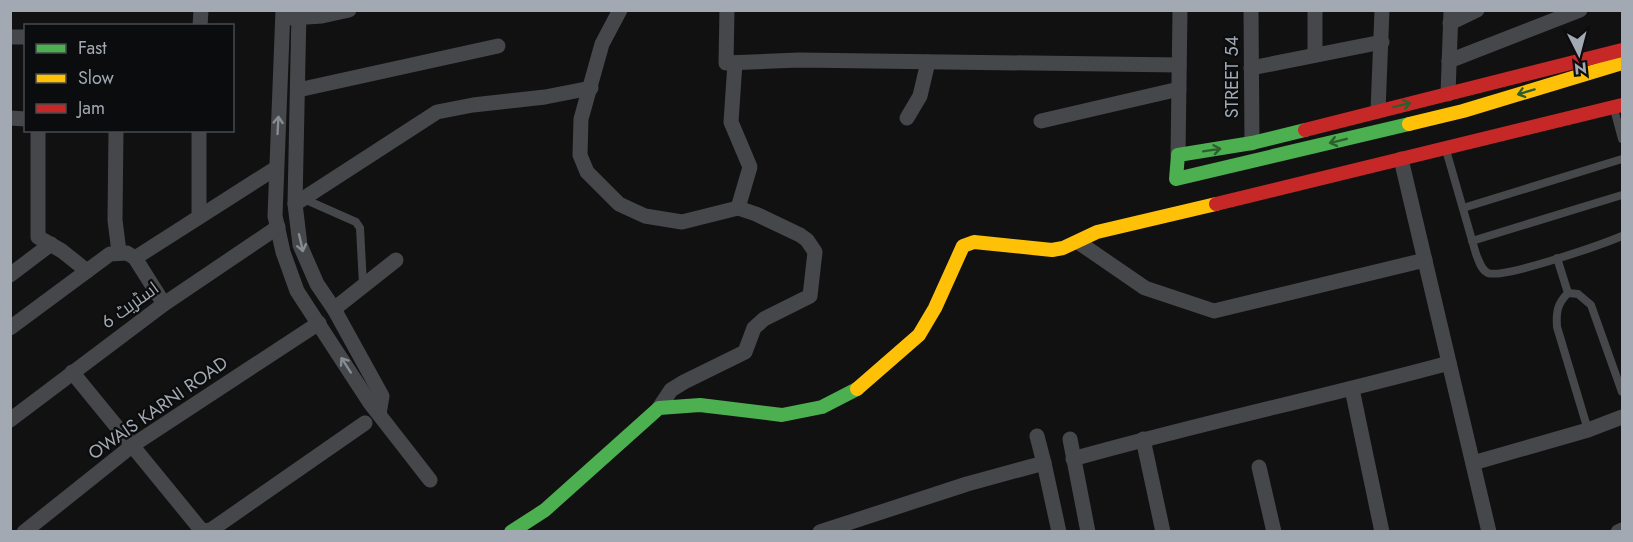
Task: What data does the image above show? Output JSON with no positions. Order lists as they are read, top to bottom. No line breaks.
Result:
{"streets":{"street":["STREET 54","اسٹریٹ 6","OWAIS KARNI ROAD"]},"legend":["Fast","Slow","Jam"],"north":"bottom"}
